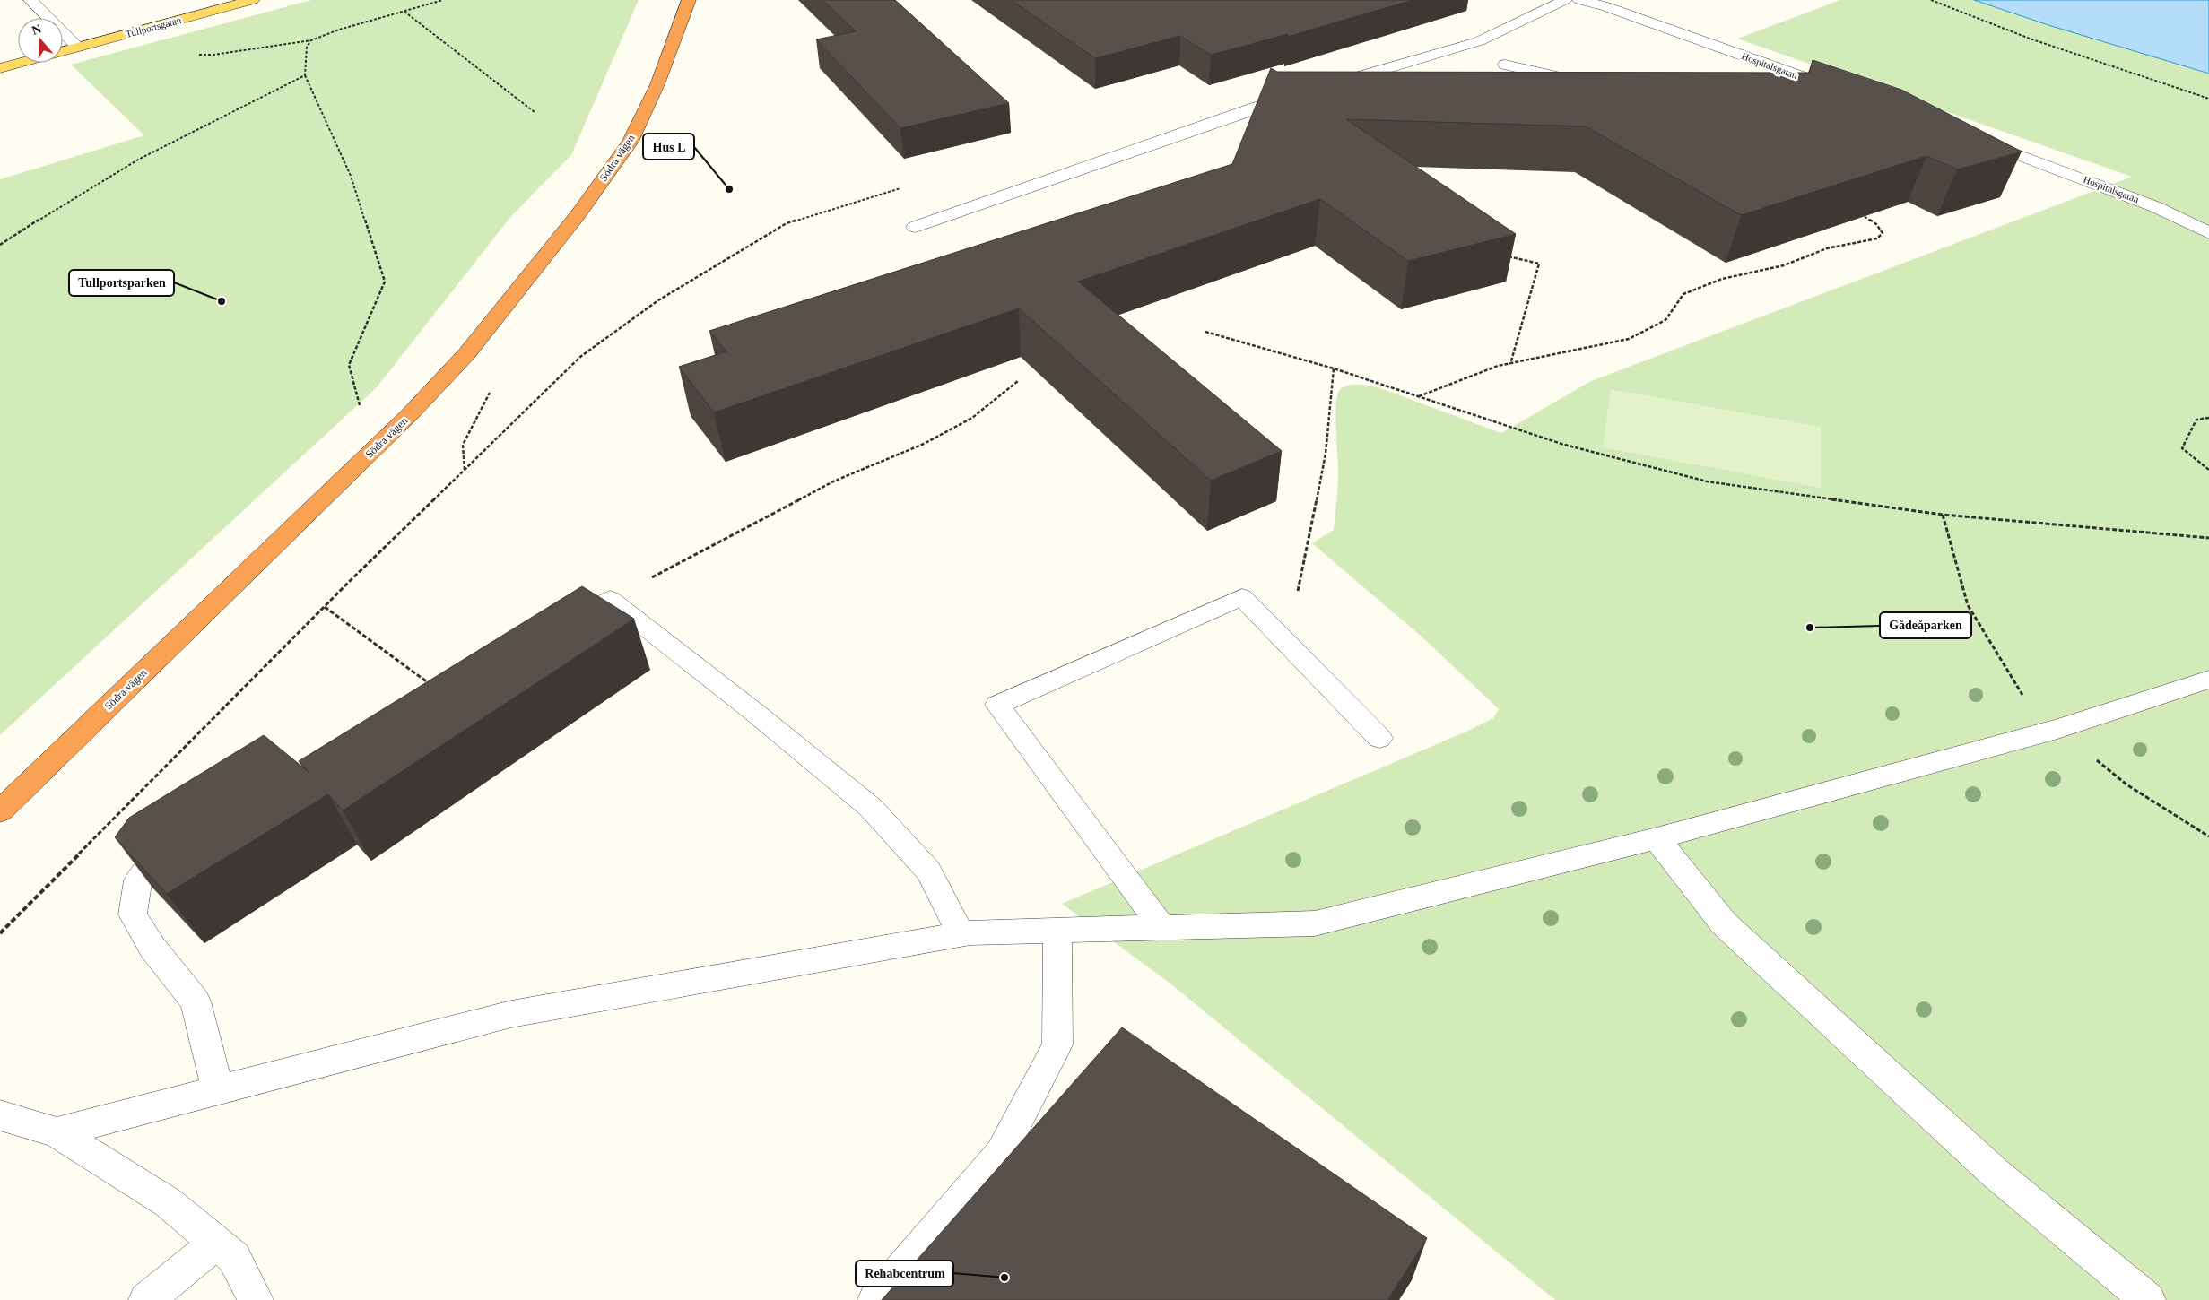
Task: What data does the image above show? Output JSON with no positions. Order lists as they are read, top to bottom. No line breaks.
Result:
{"streets":{"highway":["Södra vägen"],"main road":["Tullportsgatan"],"street":["Hospitalsgatan"]},"places":["Hus L","Tullportsparken","Gådeåparken","Rehabcentrum"],"north":"top"}
